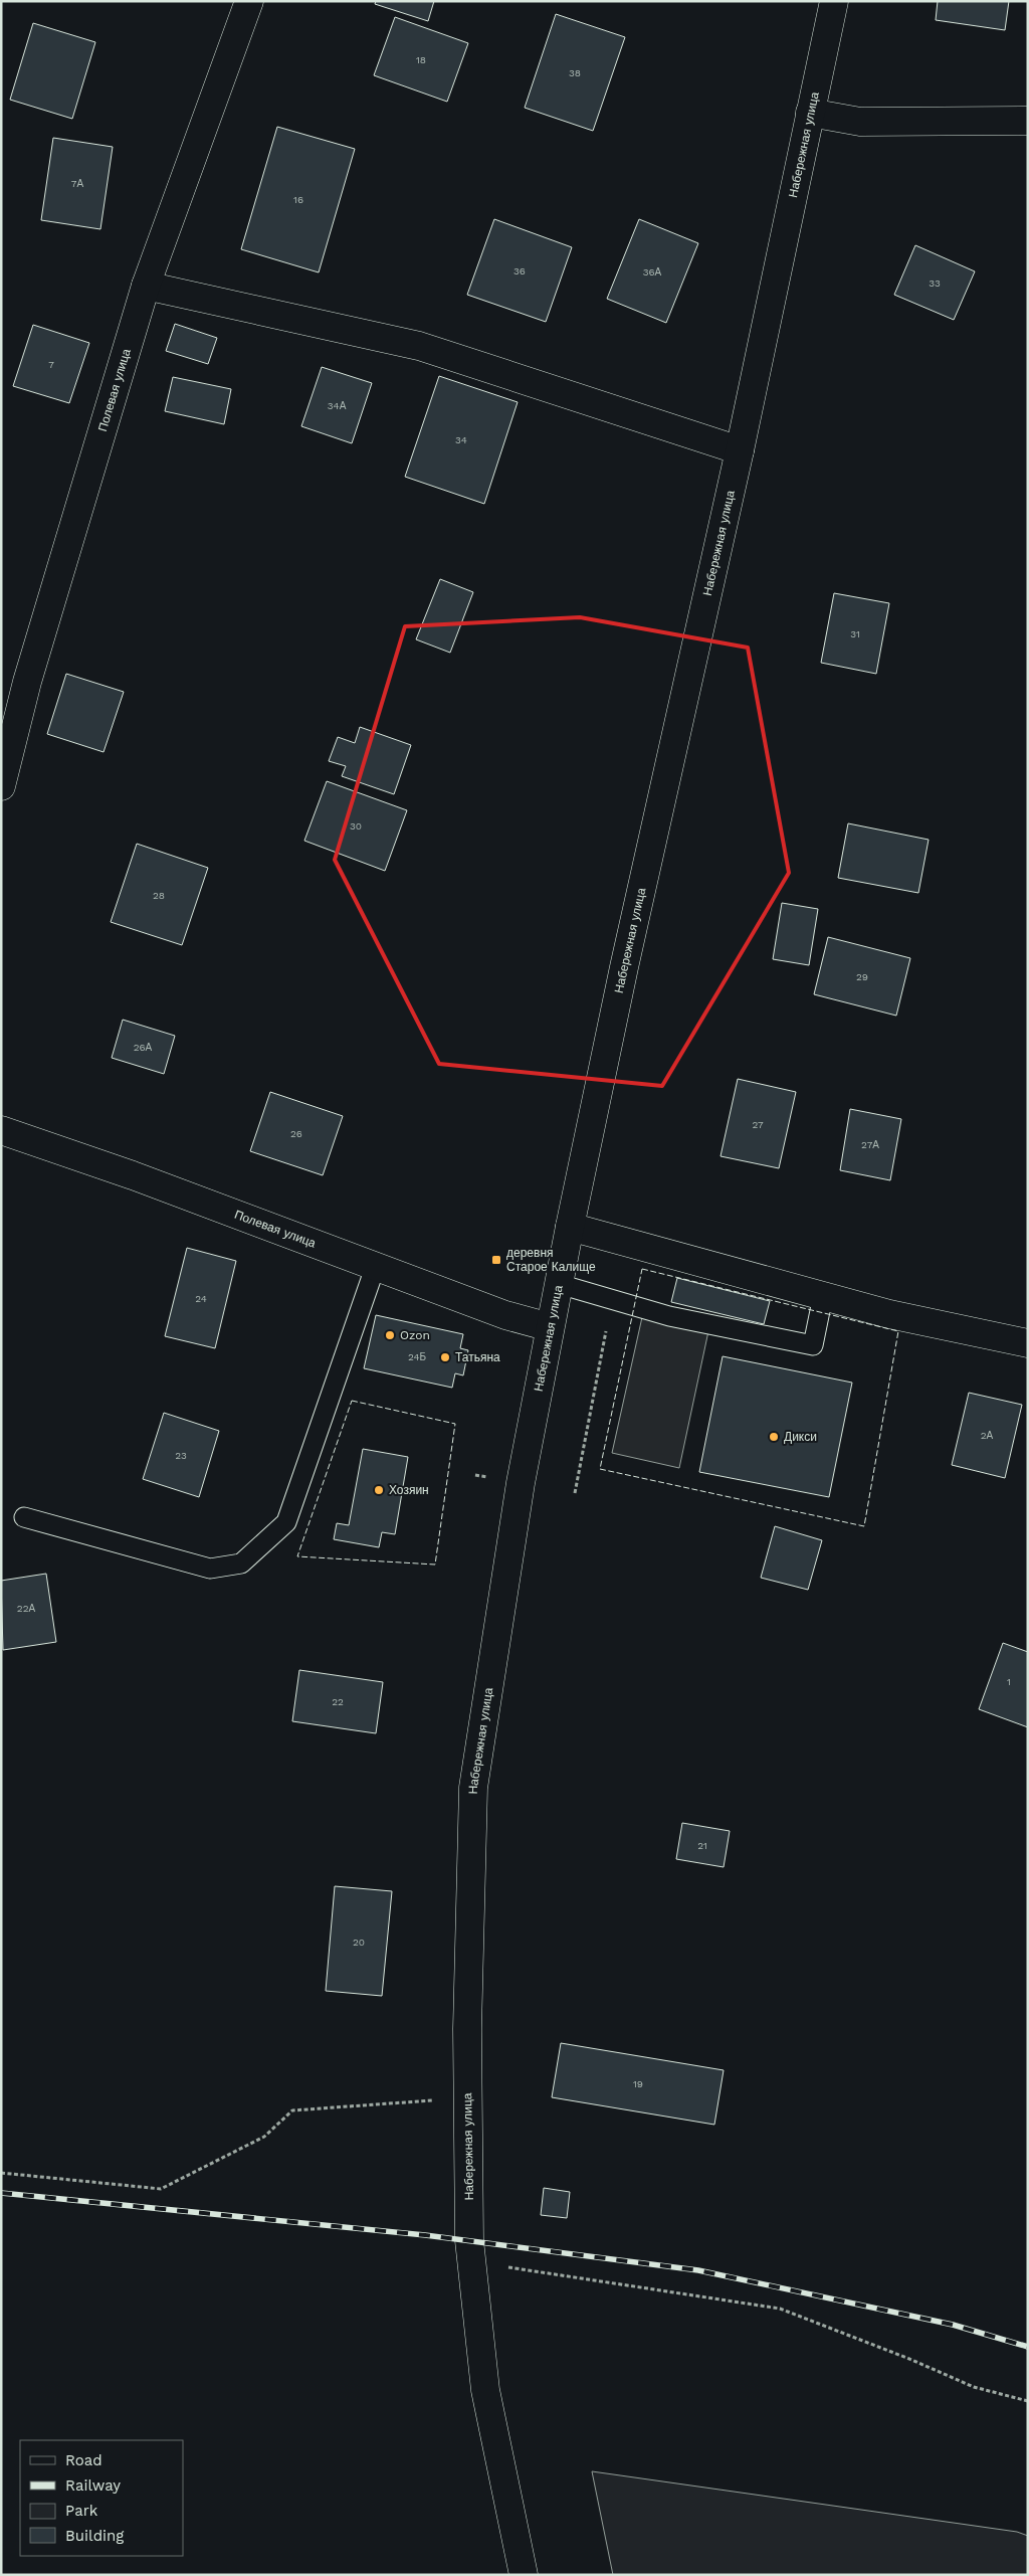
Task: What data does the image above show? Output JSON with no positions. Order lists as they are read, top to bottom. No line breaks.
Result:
{"streets":{"street":["Набережная улица","Полевая улица"]},"crossings":[["Набережная улица","Полевая улица"]],"places":{"transit":["деревня Старое Калище"],"other":["Ozon","Татьяна","Дикси","Хозяин"]},"house_numbers":["18","38","7А","16","36","36А","33","7","34А","34","31","30","28","29","26А","27","26","27А","24","24Б","2А","23","22А","1","22","21","20","19"],"legend":["Road","Railway","Park","Building"]}
